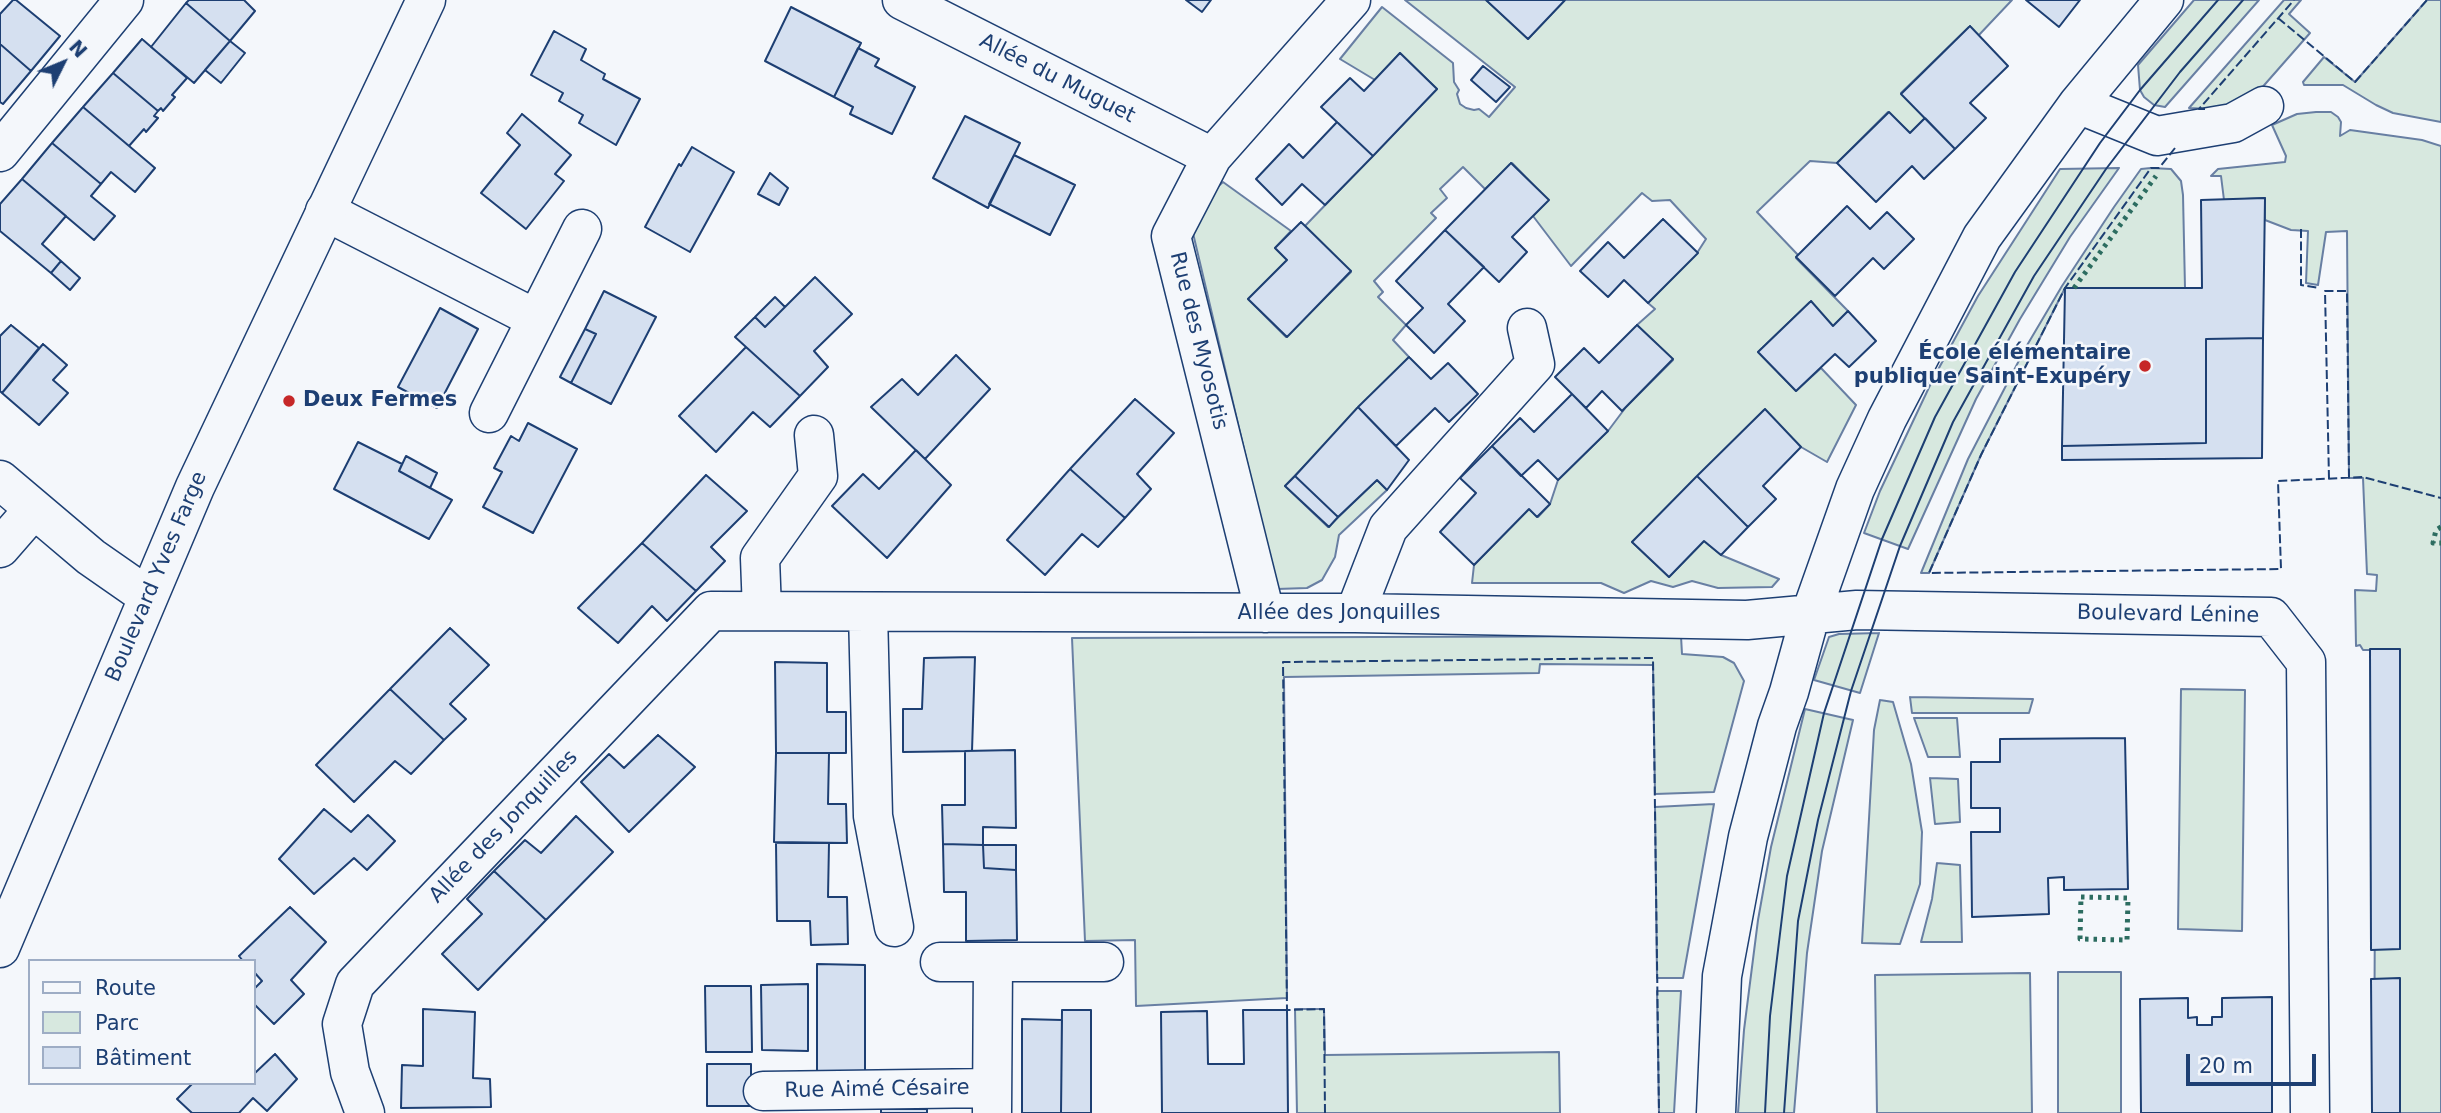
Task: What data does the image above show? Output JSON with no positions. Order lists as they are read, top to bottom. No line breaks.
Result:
{"streets":{"street":["Allée du Muguet","Rue des Myosotis","Boulevard Yves Farge","Allée des Jonquilles","Boulevard Lénine","Rue Aimé Césaire"]},"crossings":[["Allée du Muguet","Rue des Myosotis"],["Rue des Myosotis","Allée des Jonquilles"],["Allée des Jonquilles","Boulevard Lénine"]],"places":["École élémentaire publique Saint-Exupéry","Deux Fermes"],"legend":["Route","Parc","Bâtiment"],"scale_bar":"20 m","north":"top right"}
